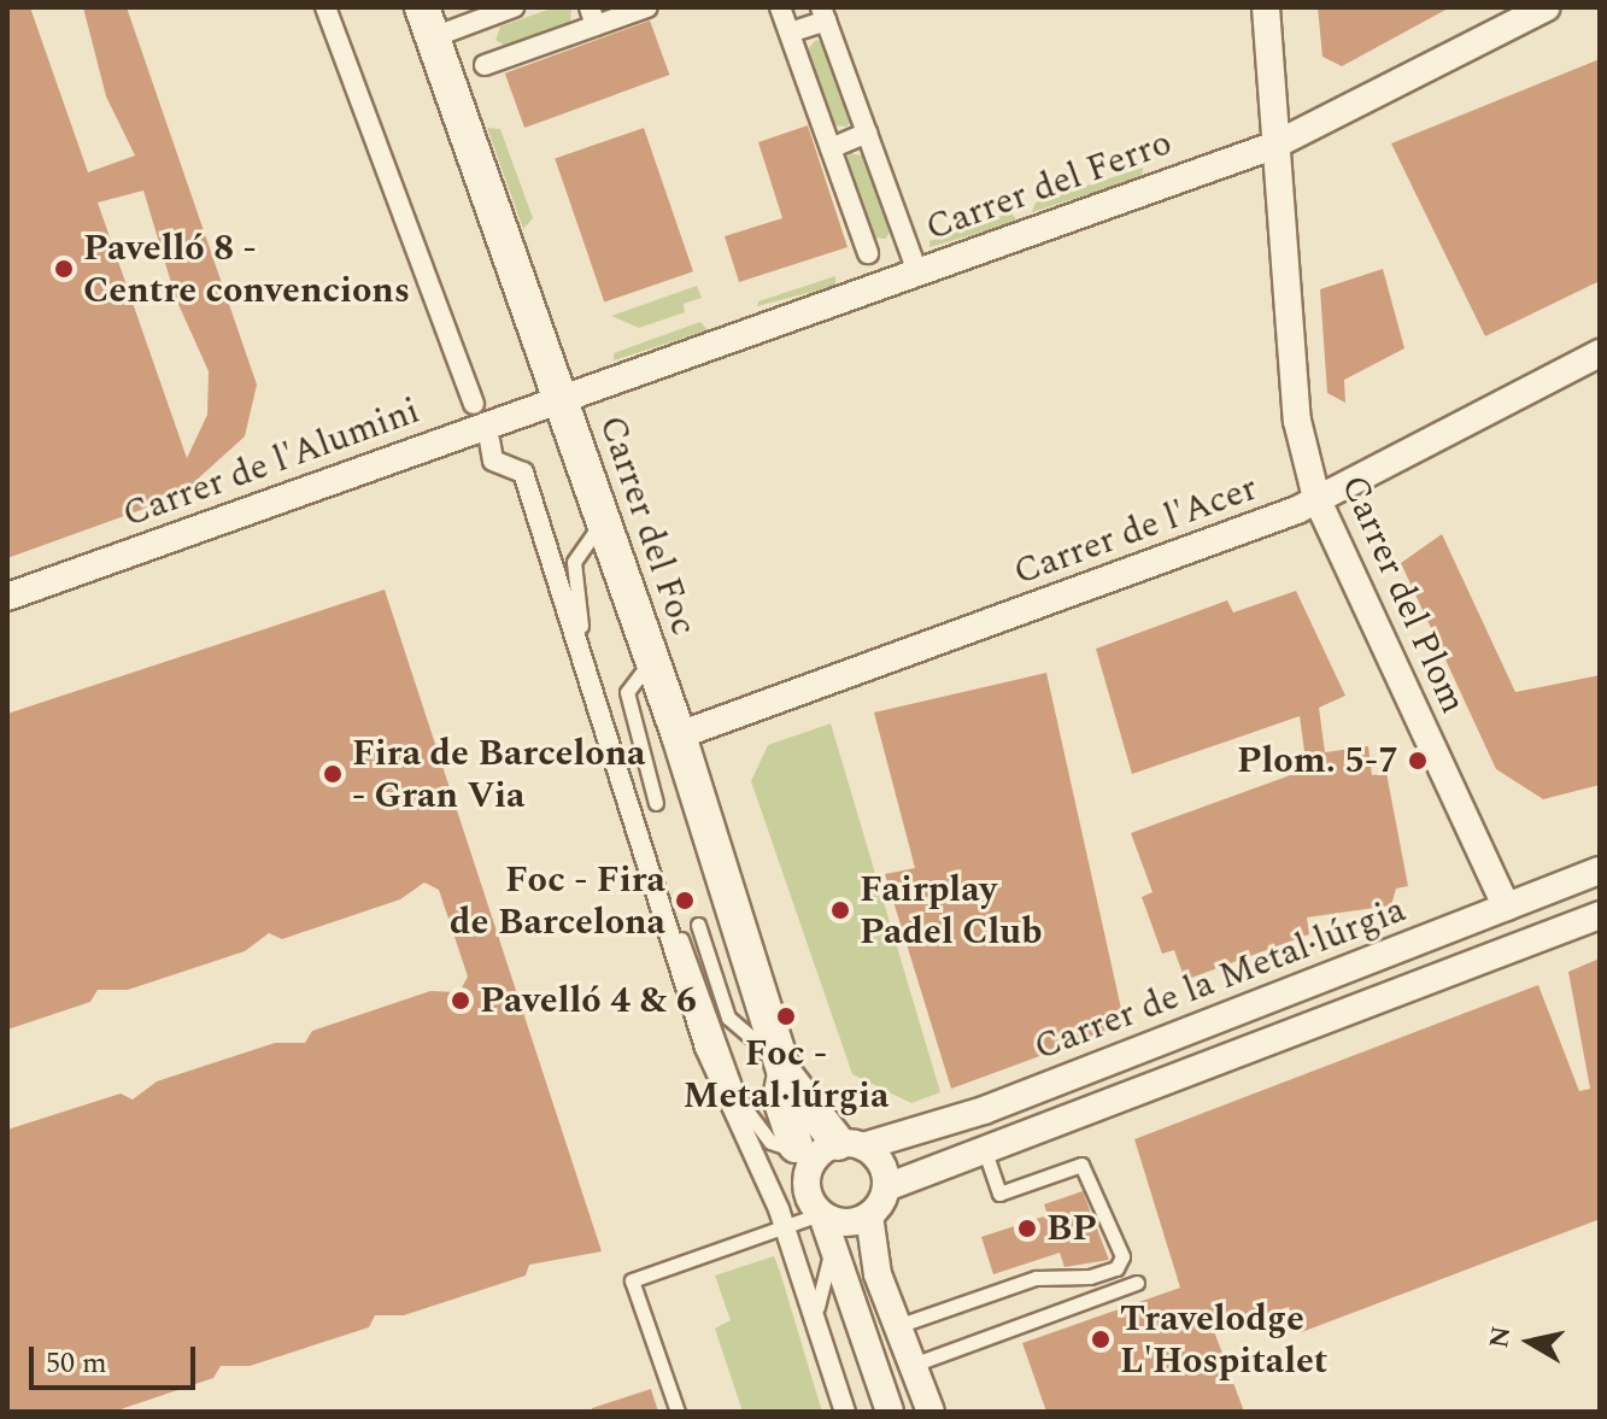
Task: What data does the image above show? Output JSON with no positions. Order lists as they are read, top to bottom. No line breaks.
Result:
{"streets":{"street":["Carrer del Ferro","Carrer de l'Alumini","Carrer del Foc","Carrer de l'Acer","Carrer del Plom","Carrer de la Metal·lúrgia"]},"crossings":[["Carrer del Ferro","Carrer de l'Alumini"],["Carrer del Ferro","Carrer del Foc"],["Carrer del Ferro","Carrer del Plom"],["Carrer de l'Alumini","Carrer del Foc"],["Carrer del Foc","Carrer de l'Acer"],["Carrer del Foc","Carrer de la Metal·lúrgia"],["Carrer de l'Acer","Carrer del Plom"],["Carrer del Plom","Carrer de la Metal·lúrgia"]],"places":["Pavelló 8 - Centre convencions","Plom. 5-7","Fira de Barcelona - Gran Via","Foc - Fira de Barcelona","Fairplay Padel Club","Pavelló 4 & 6","Foc - Metal·lúrgia","BP","Travelodge L'Hospitalet"],"scale_bar":"50 m","north":"left"}
